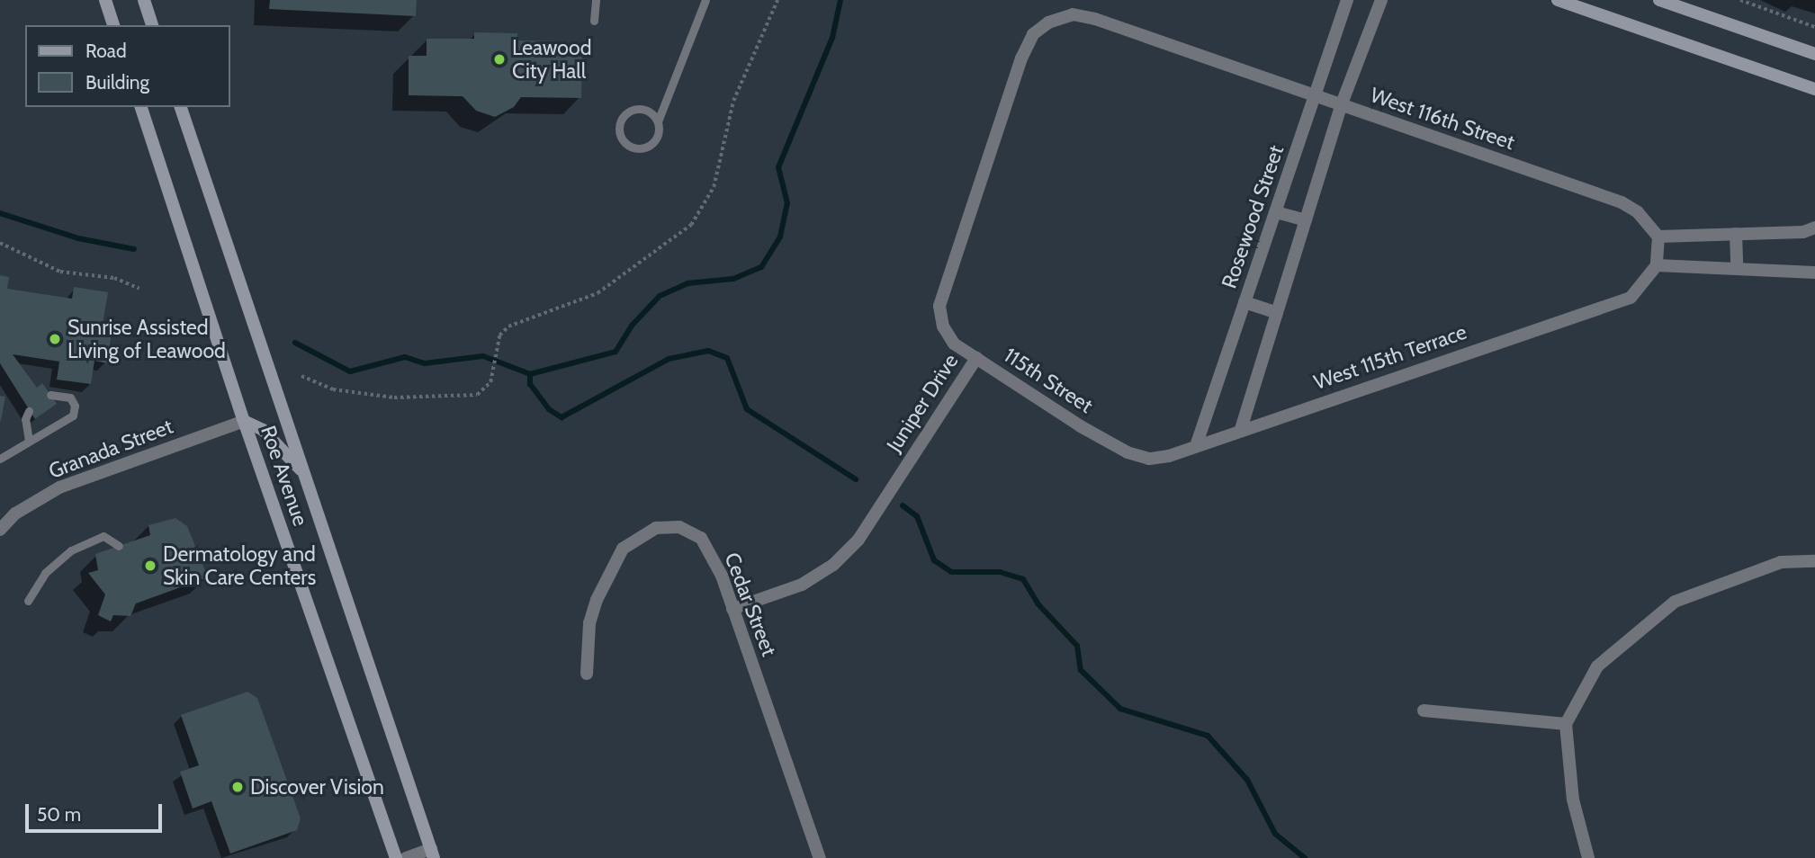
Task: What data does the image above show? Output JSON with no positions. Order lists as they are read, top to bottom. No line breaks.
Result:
{"streets":{"main road":["Roe Avenue"],"street":["West 116th Street","Rosewood Street","West 115th Terrace","115th Street","Juniper Drive","Granada Street","Cedar Street"]},"crossings":[["West 116th Street","Rosewood Street"],["West 116th Street","Juniper Drive"],["Rosewood Street","West 115th Terrace"],["West 115th Terrace","115th Street"],["115th Street","Juniper Drive"],["Juniper Drive","Cedar Street"],["Granada Street","Roe Avenue"]],"places":["Leawood City Hall","Sunrise Assisted Living of Leawood","Dermatology and Skin Care Centers","Discover Vision"],"legend":["Road","Building"],"scale_bar":"50 m"}
